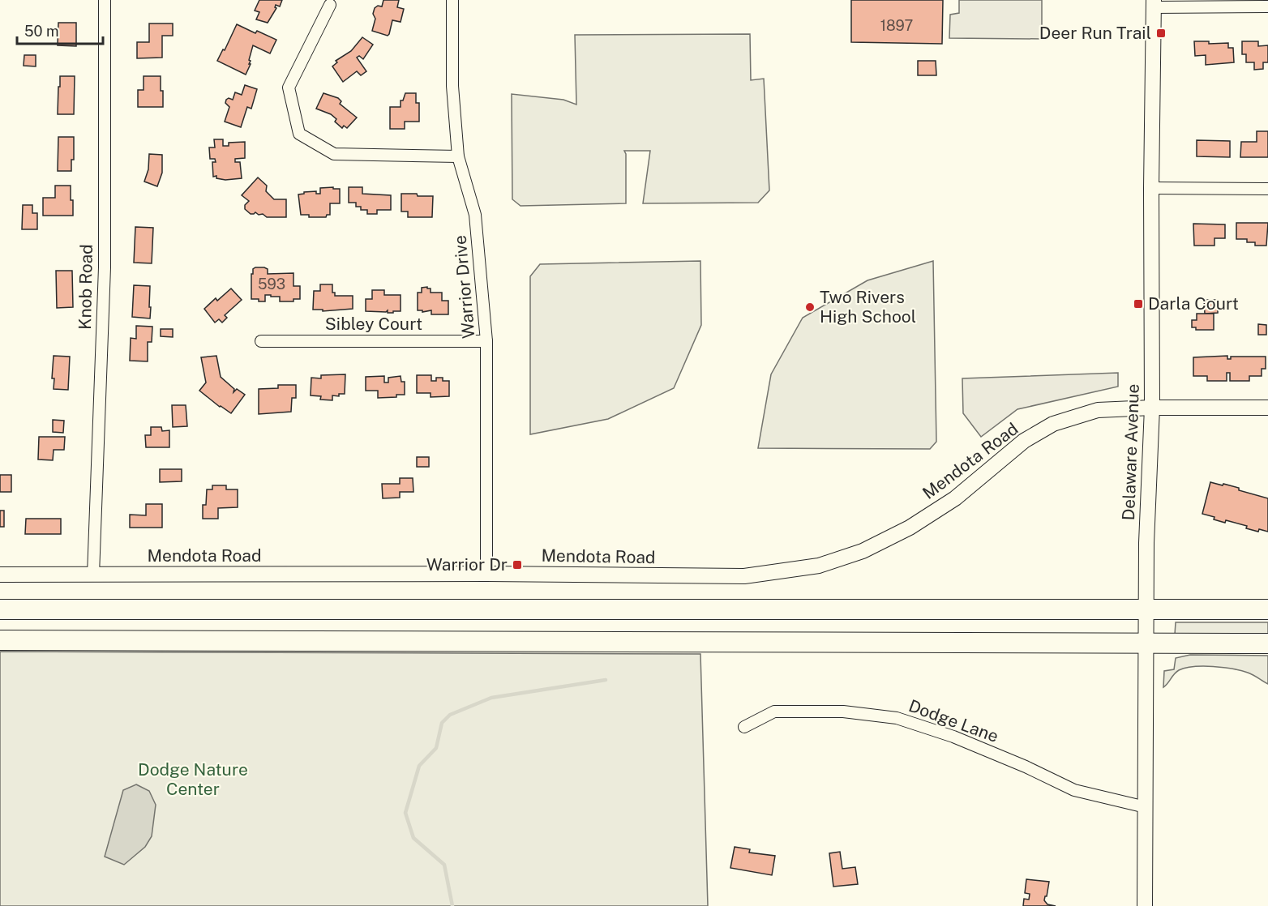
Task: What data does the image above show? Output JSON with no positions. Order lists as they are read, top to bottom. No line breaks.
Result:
{"streets":{"street":["Knob Road","Warrior Drive","Sibley Court","Delaware Avenue","Mendota Road","Dodge Lane"]},"crossings":[["Knob Road","Mendota Road"],["Warrior Drive","Sibley Court"],["Warrior Drive","Mendota Road"],["Delaware Avenue","Mendota Road"],["Delaware Avenue","Dodge Lane"]],"parks":["Dodge Nature Center"],"places":{"transit":["Deer Run Trail","Darla Court","Warrior Dr"],"other":["Two Rivers High School"]},"house_numbers":["1897","593"],"scale_bar":"50 m"}
